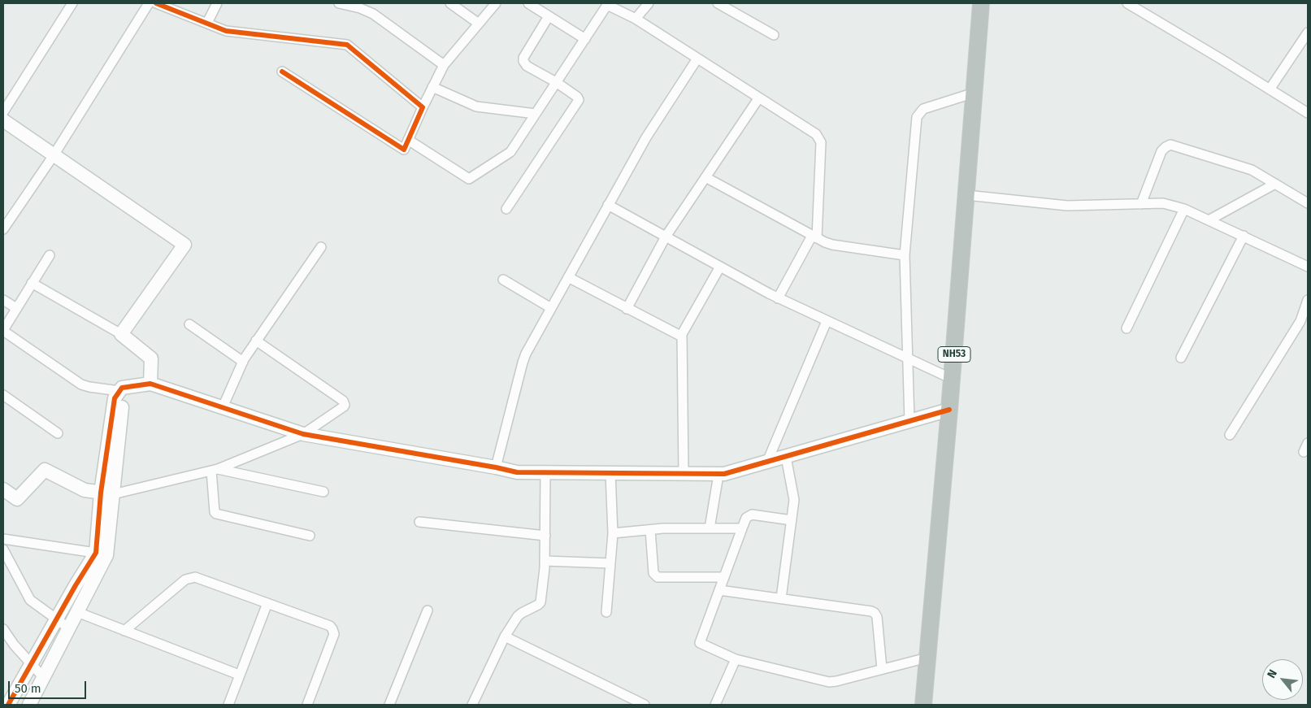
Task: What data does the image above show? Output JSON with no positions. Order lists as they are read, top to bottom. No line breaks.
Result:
{"streets":{"highway":["NH53"]},"scale_bar":"50 m","north":"top left"}
